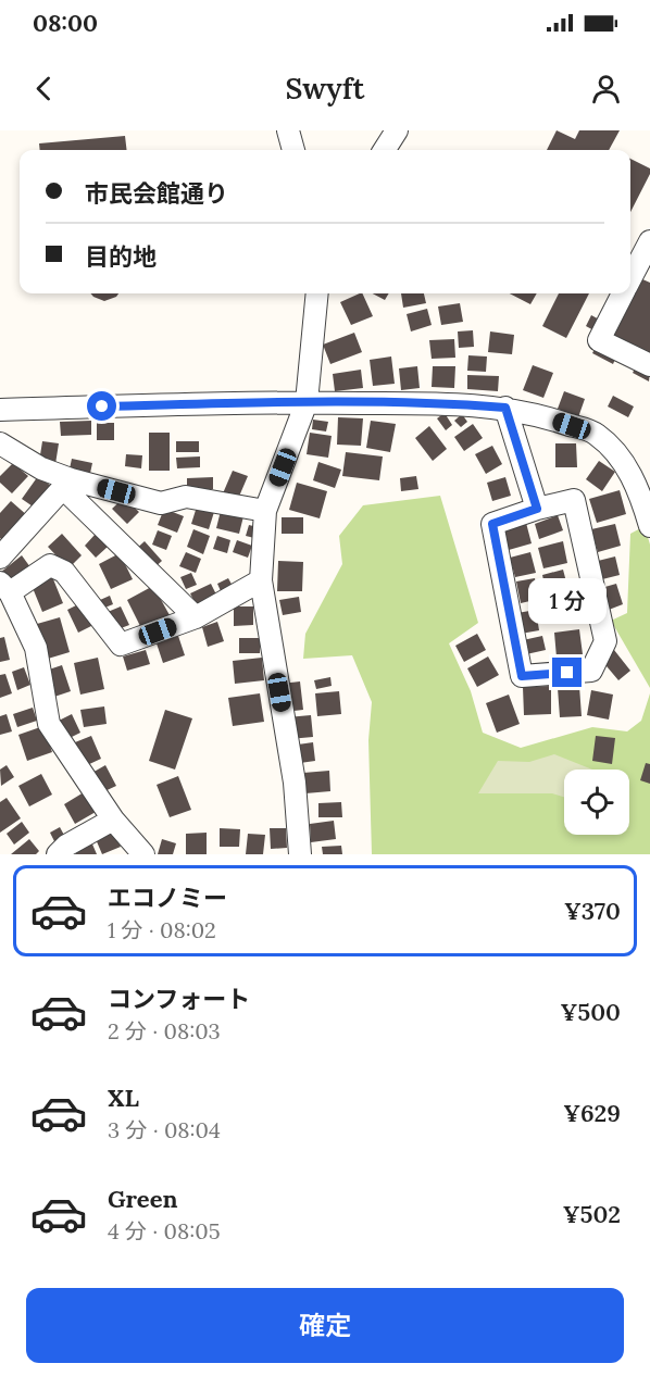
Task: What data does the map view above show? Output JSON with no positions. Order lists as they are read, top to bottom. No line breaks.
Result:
{"page":{"status":"08:00","header":"Swyft","banner":["市民会館通り","目的地"],"bubble":"1 分","list":[{"name":"エコノミー","note":"1 分 · 08:02","value":"¥370"},{"name":"コンフォート","note":"2 分 · 08:03","value":"¥500"},{"name":"XL","note":"3 分 · 08:04","value":"¥629"},{"name":"Green","note":"4 分 · 08:05","value":"¥502"}],"buttons":"確定"}}
